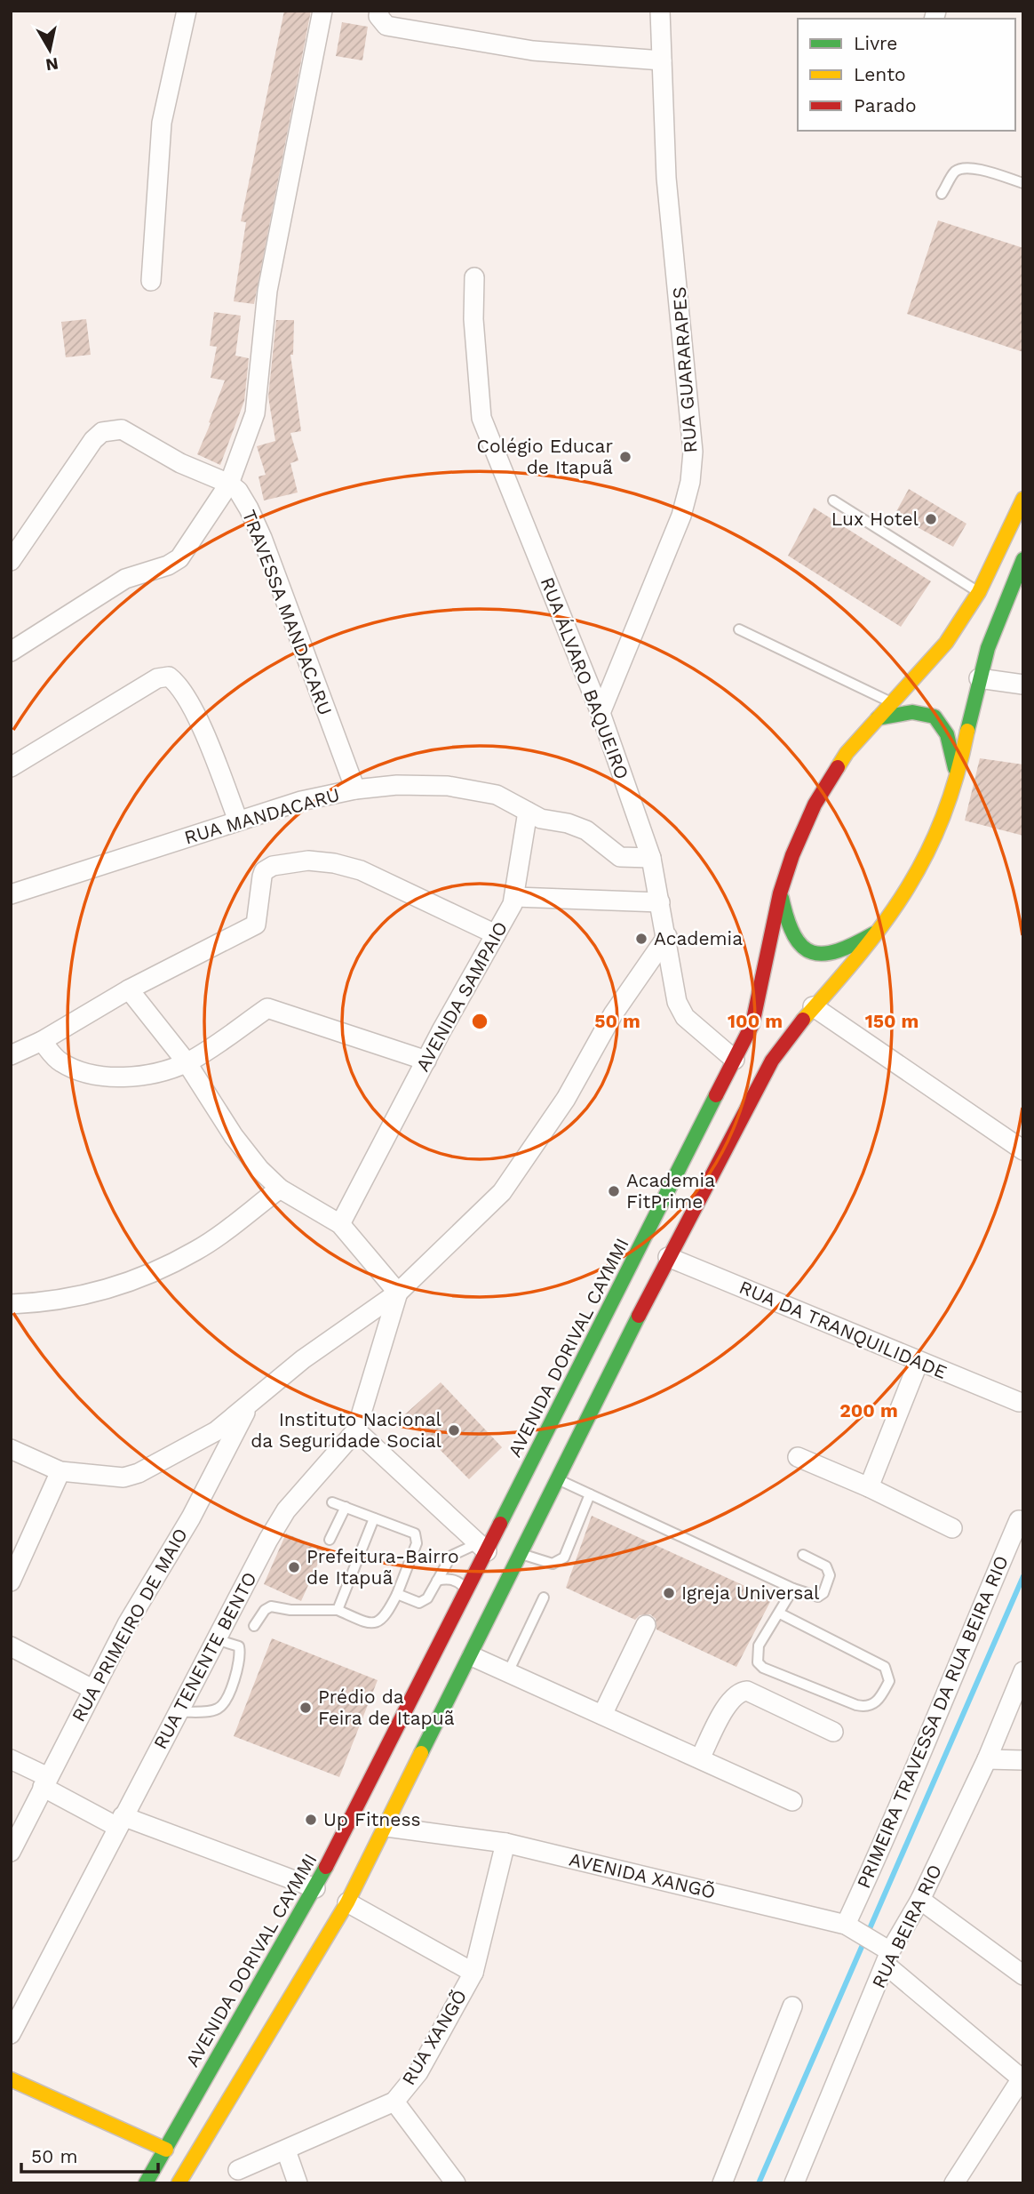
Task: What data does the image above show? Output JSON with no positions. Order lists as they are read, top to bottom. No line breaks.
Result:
{"streets":{"main road":["AVENIDA DORIVAL CAYMMI"],"street":["RUA GUARARAPES","TRAVESSA MANDACARU","RUA ÁLVARO BAQUEIRO","RUA MANDACARU","AVENIDA SAMPAIO","RUA DA TRANQUILIDADE","RUA PRIMEIRO DE MAIO","RUA TENENTE BENTO","PRIMEIRA TRAVESSA DA RUA BEIRA RIO","AVENIDA XANGÕ","RUA BEIRA RIO","RUA XANGÕ"]},"crossings":[["RUA GUARARAPES","RUA ÁLVARO BAQUEIRO"],["TRAVESSA MANDACARU","RUA MANDACARU"],["RUA ÁLVARO BAQUEIRO","RUA MANDACARU"],["RUA ÁLVARO BAQUEIRO","AVENIDA DORIVAL CAYMMI"],["RUA MANDACARU","AVENIDA SAMPAIO"],["PRIMEIRA TRAVESSA DA RUA BEIRA RIO","AVENIDA XANGÕ"],["AVENIDA XANGÕ","RUA BEIRA RIO"],["AVENIDA XANGÕ","RUA XANGÕ"]],"places":["Colégio Educar de Itapuã","Lux Hotel","Academia","Academia FitPrime","Instituto Nacional da Seguridade Social","Prefeitura-Bairro de Itapuã","Igreja Universal","Prédio da Feira de Itapuã","Up Fitness"],"legend":["Livre","Lento","Parado"],"scale_bar":"50 m","north":"bottom","rings":["50 m","100 m","150 m","200 m"]}
